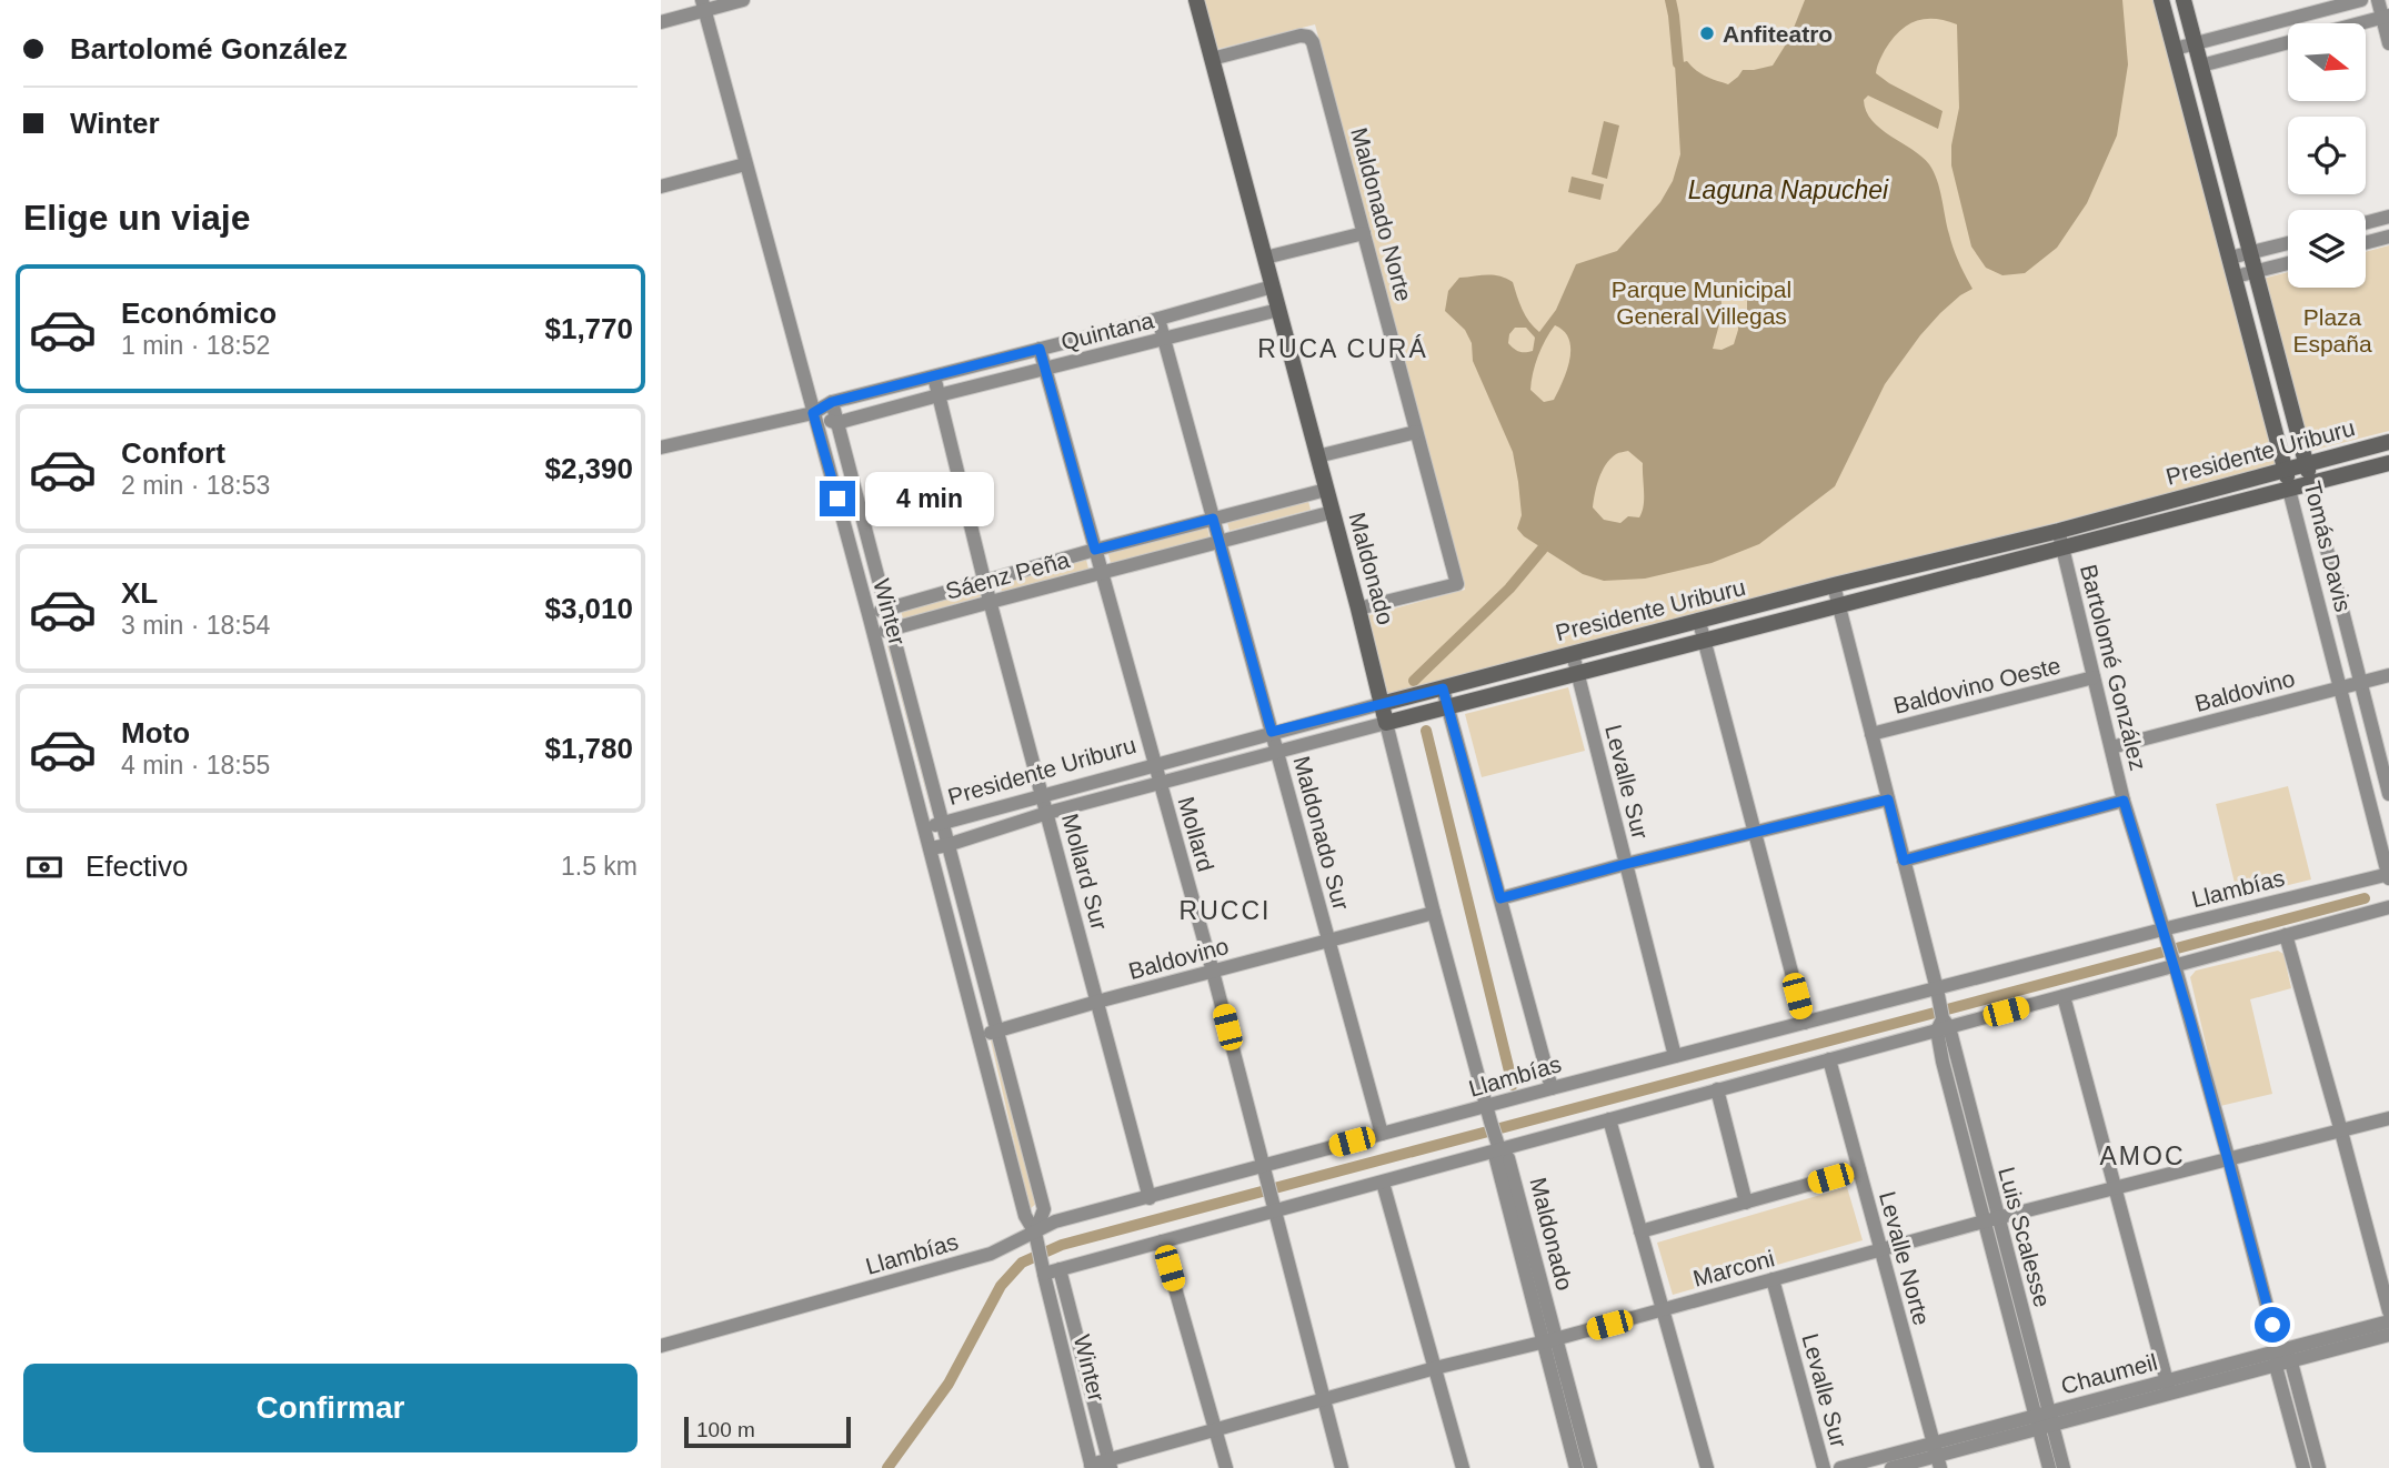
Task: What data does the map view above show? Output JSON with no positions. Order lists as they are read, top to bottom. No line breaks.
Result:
{"streets":{"street":["Maldonado Norte","Quintana","Presidente Uriburu","Tomás Davis","Maldonado","Sáenz Peña","Winter","Bartolomé González","Baldovino Oeste","Baldovino","Levalle Sur","Maldonado Sur","Mollard","Mollard Sur","Llambías","Luis Scalesse","Levalle Norte","Marconi","Chaumeil"]},"crossings":[["Maldonado Norte","Maldonado"],["Quintana","Maldonado"],["Quintana","Winter"],["Quintana","Maldonado Sur"],["Quintana","Mollard"],["Quintana","Mollard Sur"],["Presidente Uriburu","Tomás Davis"],["Presidente Uriburu","Maldonado"],["Presidente Uriburu","Winter"],["Presidente Uriburu","Bartolomé González"],["Presidente Uriburu","Levalle Sur"],["Presidente Uriburu","Maldonado Sur"],["Presidente Uriburu","Mollard"],["Presidente Uriburu","Mollard Sur"],["Presidente Uriburu","Luis Scalesse"],["Tomás Davis","Baldovino"],["Tomás Davis","Llambías"],["Maldonado","Sáenz Peña"],["Maldonado","Baldovino"],["Maldonado","Llambías"],["Maldonado","Marconi"],["Sáenz Peña","Winter"],["Sáenz Peña","Maldonado Sur"],["Sáenz Peña","Mollard"],["Sáenz Peña","Mollard Sur"],["Winter","Baldovino"],["Winter","Llambías"],["Winter","Marconi"],["Bartolomé González","Baldovino Oeste"],["Bartolomé González","Baldovino"],["Bartolomé González","Llambías"],["Bartolomé González","Marconi"],["Bartolomé González","Chaumeil"],["Baldovino Oeste","Luis Scalesse"],["Baldovino","Maldonado Sur"],["Baldovino","Mollard"],["Baldovino","Mollard Sur"],["Levalle Sur","Llambías"],["Levalle Sur","Marconi"],["Maldonado Sur","Llambías"],["Mollard","Llambías"],["Mollard","Marconi"],["Mollard Sur","Llambías"],["Llambías","Luis Scalesse"],["Luis Scalesse","Marconi"],["Luis Scalesse","Chaumeil"],["Levalle Norte","Marconi"],["Levalle Norte","Chaumeil"]],"districts":["RUCA CURÁ","RUCCI","AMOC"],"water":["Laguna Napuchei"],"parks":["Parque Municipal General Villegas","Plaza España"],"places":["Anfiteatro"],"scale_bar":"100 m","north":"right","page":{"banner":["Bartolomé González","Winter"],"heading":"Elige un viaje","list":[{"name":"Económico","note":"1 min · 18:52","value":"$1,770"},{"name":"Confort","note":"2 min · 18:53","value":"$2,390"},{"name":"XL","note":"3 min · 18:54","value":"$3,010"},{"name":"Moto","note":"4 min · 18:55","value":"$1,780"}],"bubble":"4 min","pay":["Efectivo","1.5 km"],"buttons":"Confirmar","scale":"100 m"}}
